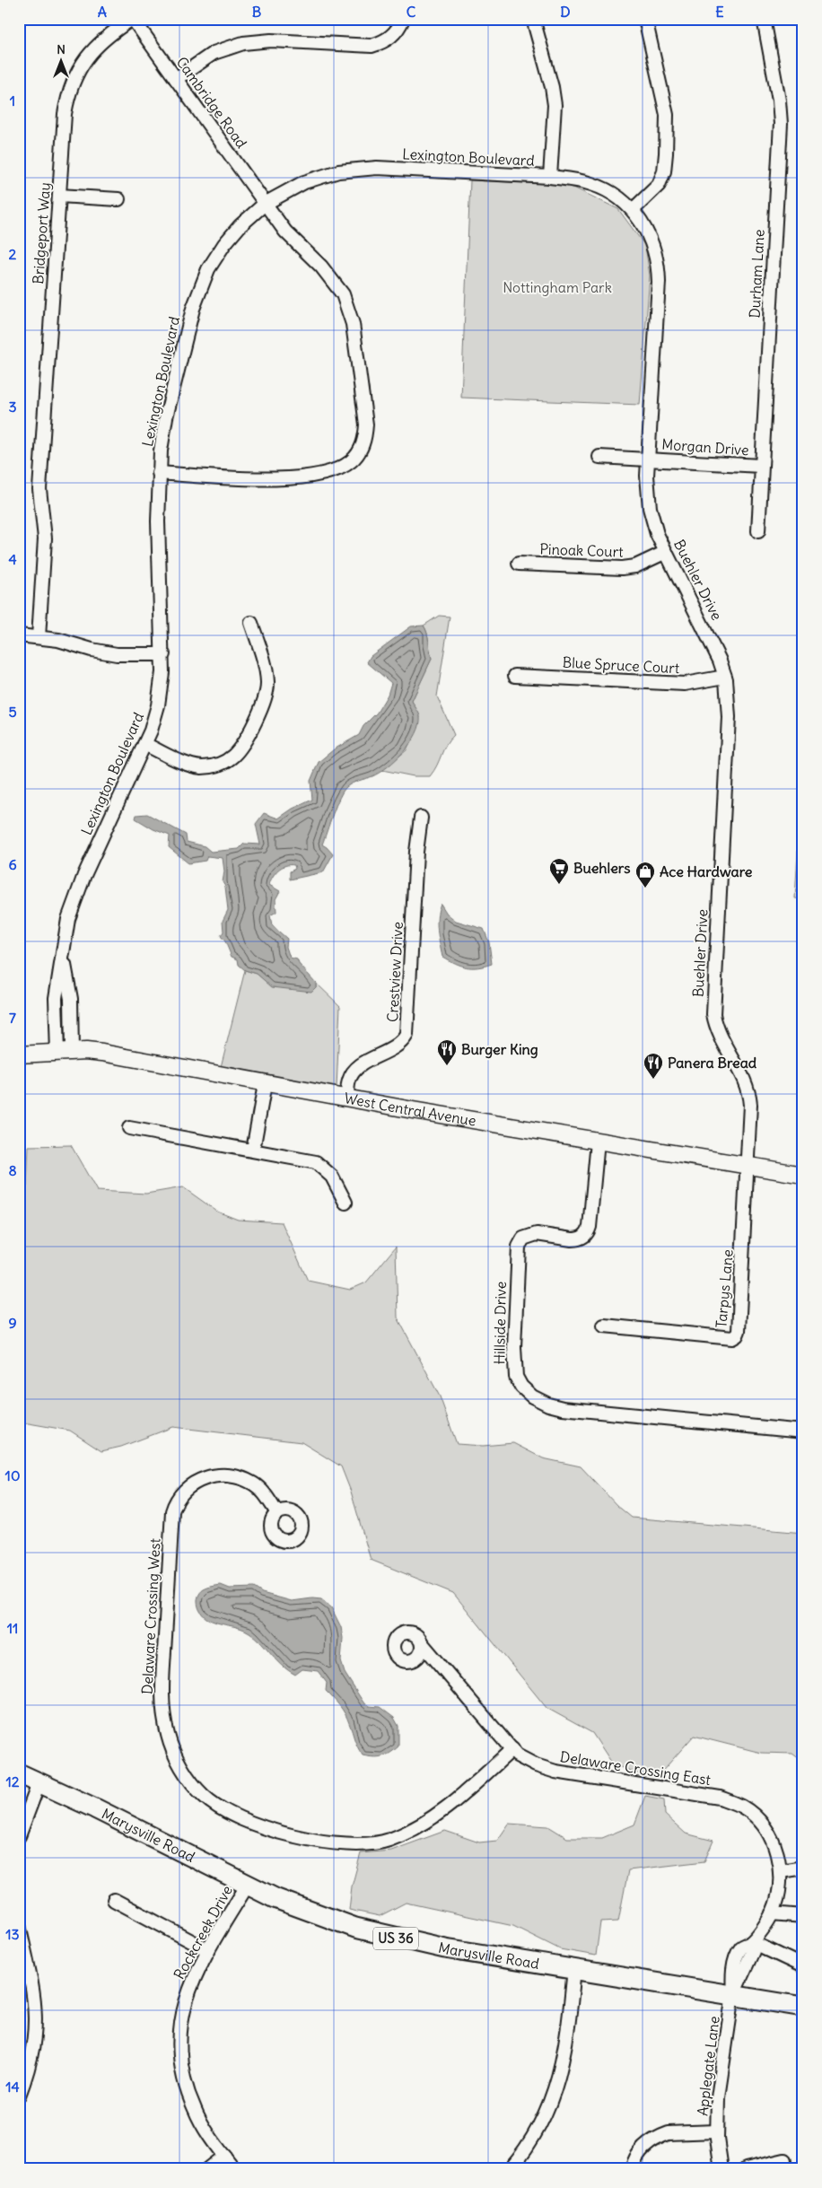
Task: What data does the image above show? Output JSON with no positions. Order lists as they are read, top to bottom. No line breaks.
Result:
{"streets":{"highway":["Marysville Road","US 36"],"main road":["West Central Avenue"],"street":["Cambridge Road","Lexington Boulevard","Bridgeport Way","Durham Lane","Morgan Drive","Pinoak Court","Buehler Drive","Blue Spruce Court","Crestview Drive","Tarpys Lane","Hillside Drive","Delaware Crossing West","Delaware Crossing East","Rockcreek Drive","Applegate Lane"]},"crossings":[["Cambridge Road","Lexington Boulevard"],["Cambridge Road","Bridgeport Way"],["Lexington Boulevard","Buehler Drive"],["Lexington Boulevard","West Central Avenue"],["Durham Lane","Morgan Drive"],["Morgan Drive","Buehler Drive"],["Pinoak Court","Buehler Drive"],["Buehler Drive","Blue Spruce Court"],["Buehler Drive","West Central Avenue"],["Buehler Drive","Tarpys Lane"],["Crestview Drive","West Central Avenue"],["West Central Avenue","Tarpys Lane"],["West Central Avenue","Hillside Drive"],["Delaware Crossing West","Delaware Crossing East"],["Delaware Crossing East","Marysville Road"],["Delaware Crossing East","Applegate Lane"],["Marysville Road","Rockcreek Drive"],["Marysville Road","Applegate Lane"]],"parks":["Nottingham Park"],"places":{"supermarket":["Buehlers"],"shop":["Ace Hardware"],"restaurant":["Burger King","Panera Bread"]},"north":"top","grid":{"columns":["A","B","C","D","E"],"rows":["1","2","3","4","5","6","7","8","9","10","11","12","13","14"]}}
